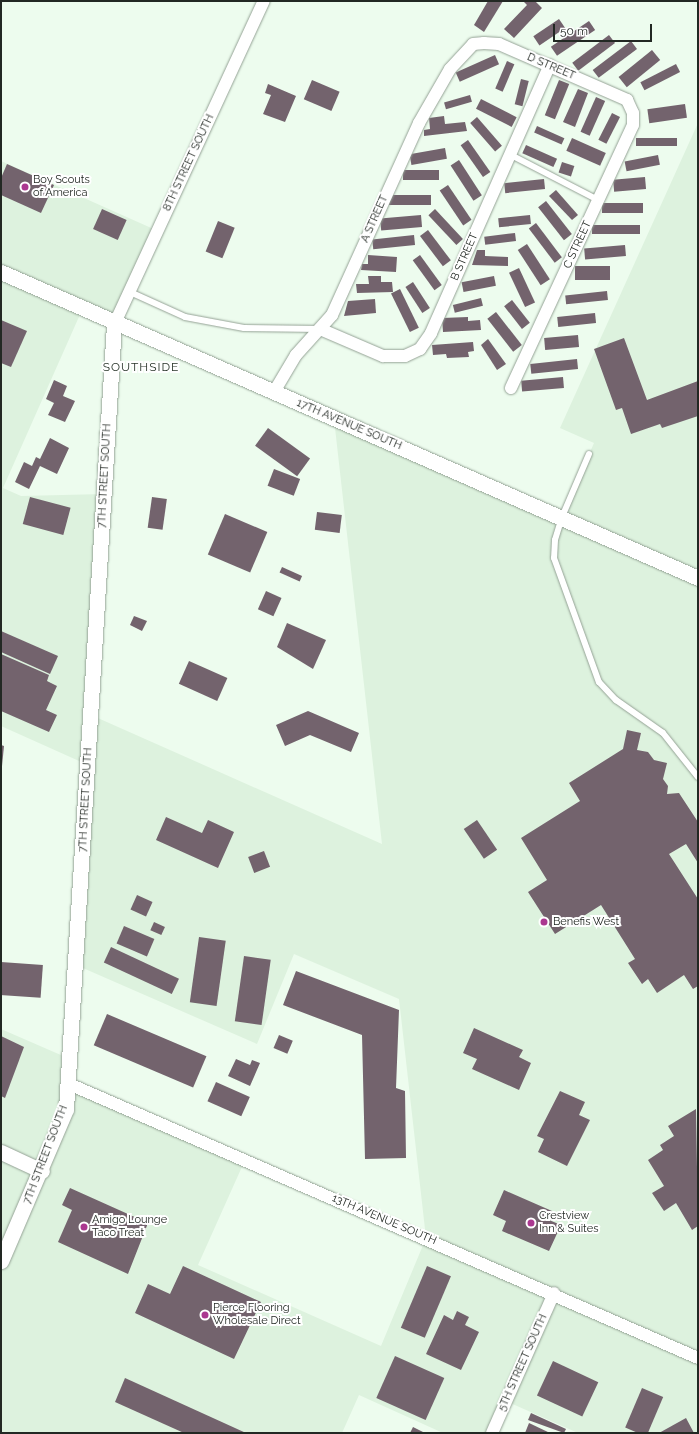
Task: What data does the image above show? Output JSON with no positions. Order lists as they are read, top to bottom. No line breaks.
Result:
{"streets":{"street":["D STREET","8TH STREET SOUTH","A STREET","C STREET","B STREET","17TH AVENUE SOUTH","7TH STREET SOUTH","13TH AVENUE SOUTH","5TH STREET SOUTH"]},"crossings":[["D STREET","A STREET"],["D STREET","C STREET"],["D STREET","B STREET"],["8TH STREET SOUTH","17TH AVENUE SOUTH"],["8TH STREET SOUTH","7TH STREET SOUTH"],["A STREET","B STREET"],["A STREET","17TH AVENUE SOUTH"],["17TH AVENUE SOUTH","7TH STREET SOUTH"],["7TH STREET SOUTH","13TH AVENUE SOUTH"],["13TH AVENUE SOUTH","5TH STREET SOUTH"]],"districts":["SOUTHSIDE"],"places":["Boy Scouts of America","Benefis West","Crestview Inn & Suites","Amigo Lounge Taco Treat","Pierce Flooring Wholesale Direct"],"scale_bar":"50 m"}
